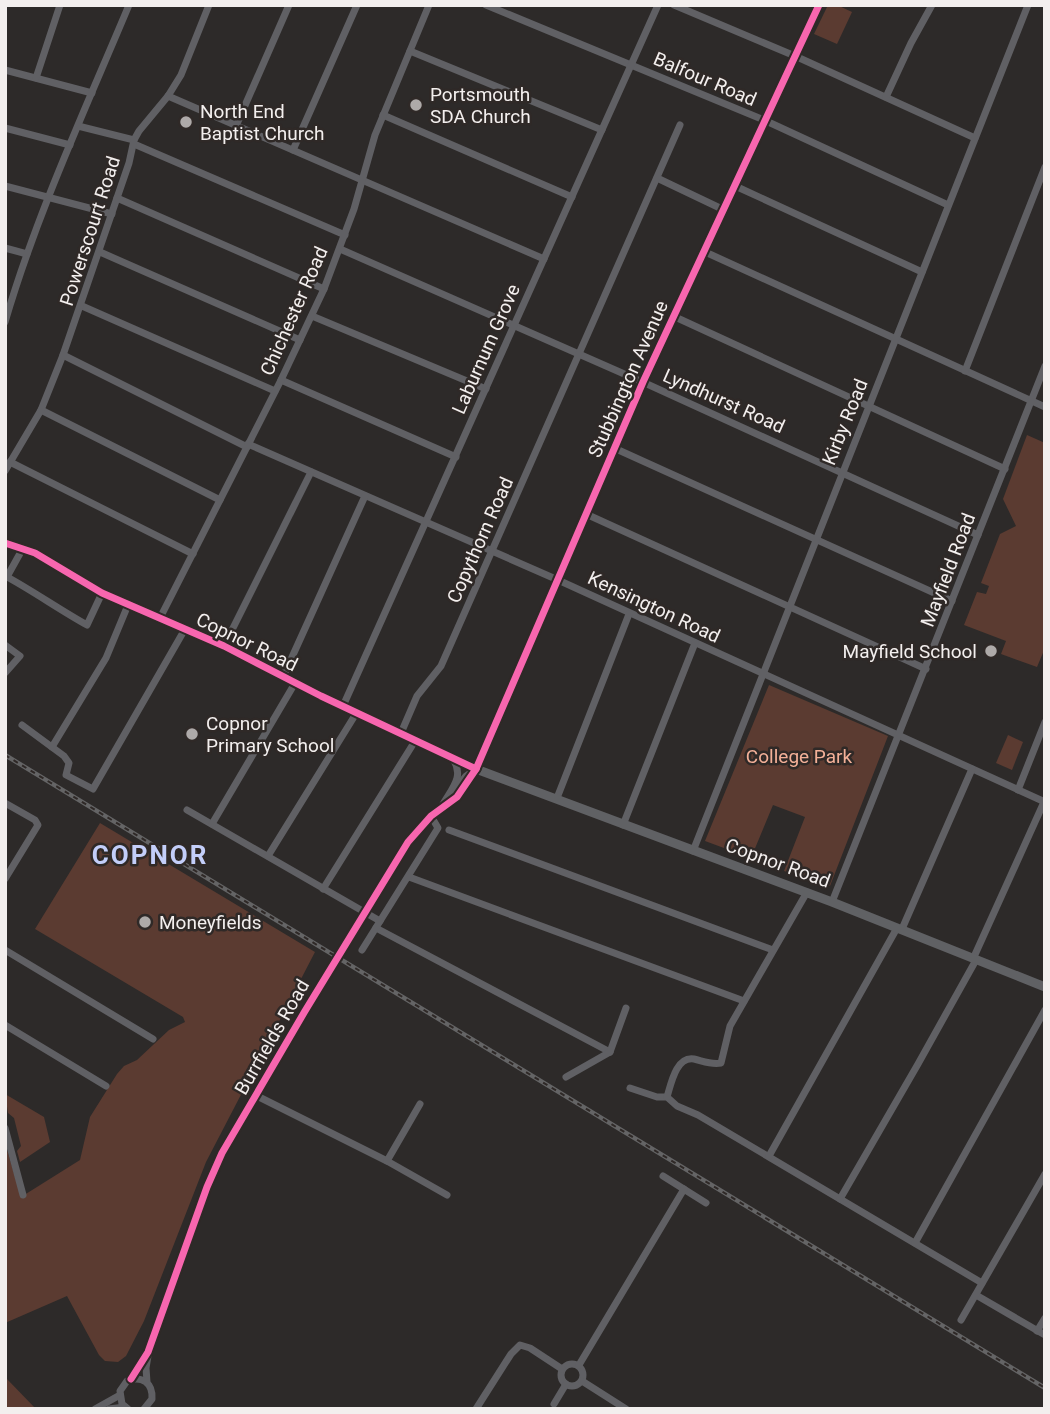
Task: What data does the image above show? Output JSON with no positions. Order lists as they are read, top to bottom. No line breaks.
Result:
{"streets":{"main road":["Copnor Road"],"street":["Balfour Road","Powerscourt Road","Chichester Road","Laburnum Grove","Stubbington Avenue","Lyndhurst Road","Kirby Road","Copythorn Road","Mayfield Road","Kensington Road","Burrfields Road"]},"crossings":[["Balfour Road","Laburnum Grove"],["Balfour Road","Stubbington Avenue"],["Balfour Road","Kirby Road"],["Powerscourt Road","Kensington Road"],["Chichester Road","Lyndhurst Road"],["Chichester Road","Kensington Road"],["Chichester Road","Copnor Road"],["Laburnum Grove","Lyndhurst Road"],["Laburnum Grove","Kensington Road"],["Laburnum Grove","Copnor Road"],["Stubbington Avenue","Lyndhurst Road"],["Stubbington Avenue","Kensington Road"],["Stubbington Avenue","Copnor Road"],["Stubbington Avenue","Burrfields Road"],["Lyndhurst Road","Kirby Road"],["Lyndhurst Road","Copythorn Road"],["Lyndhurst Road","Mayfield Road"],["Kirby Road","Kensington Road"],["Kirby Road","Copnor Road"],["Copythorn Road","Kensington Road"],["Copythorn Road","Copnor Road"],["Mayfield Road","Kensington Road"],["Mayfield Road","Copnor Road"],["Copnor Road","Burrfields Road"]],"districts":["COPNOR"],"parks":["College Park"],"places":["Portsmouth SDA Church","North End Baptist Church","Mayfield School","Copnor Primary School","Moneyfields"]}
